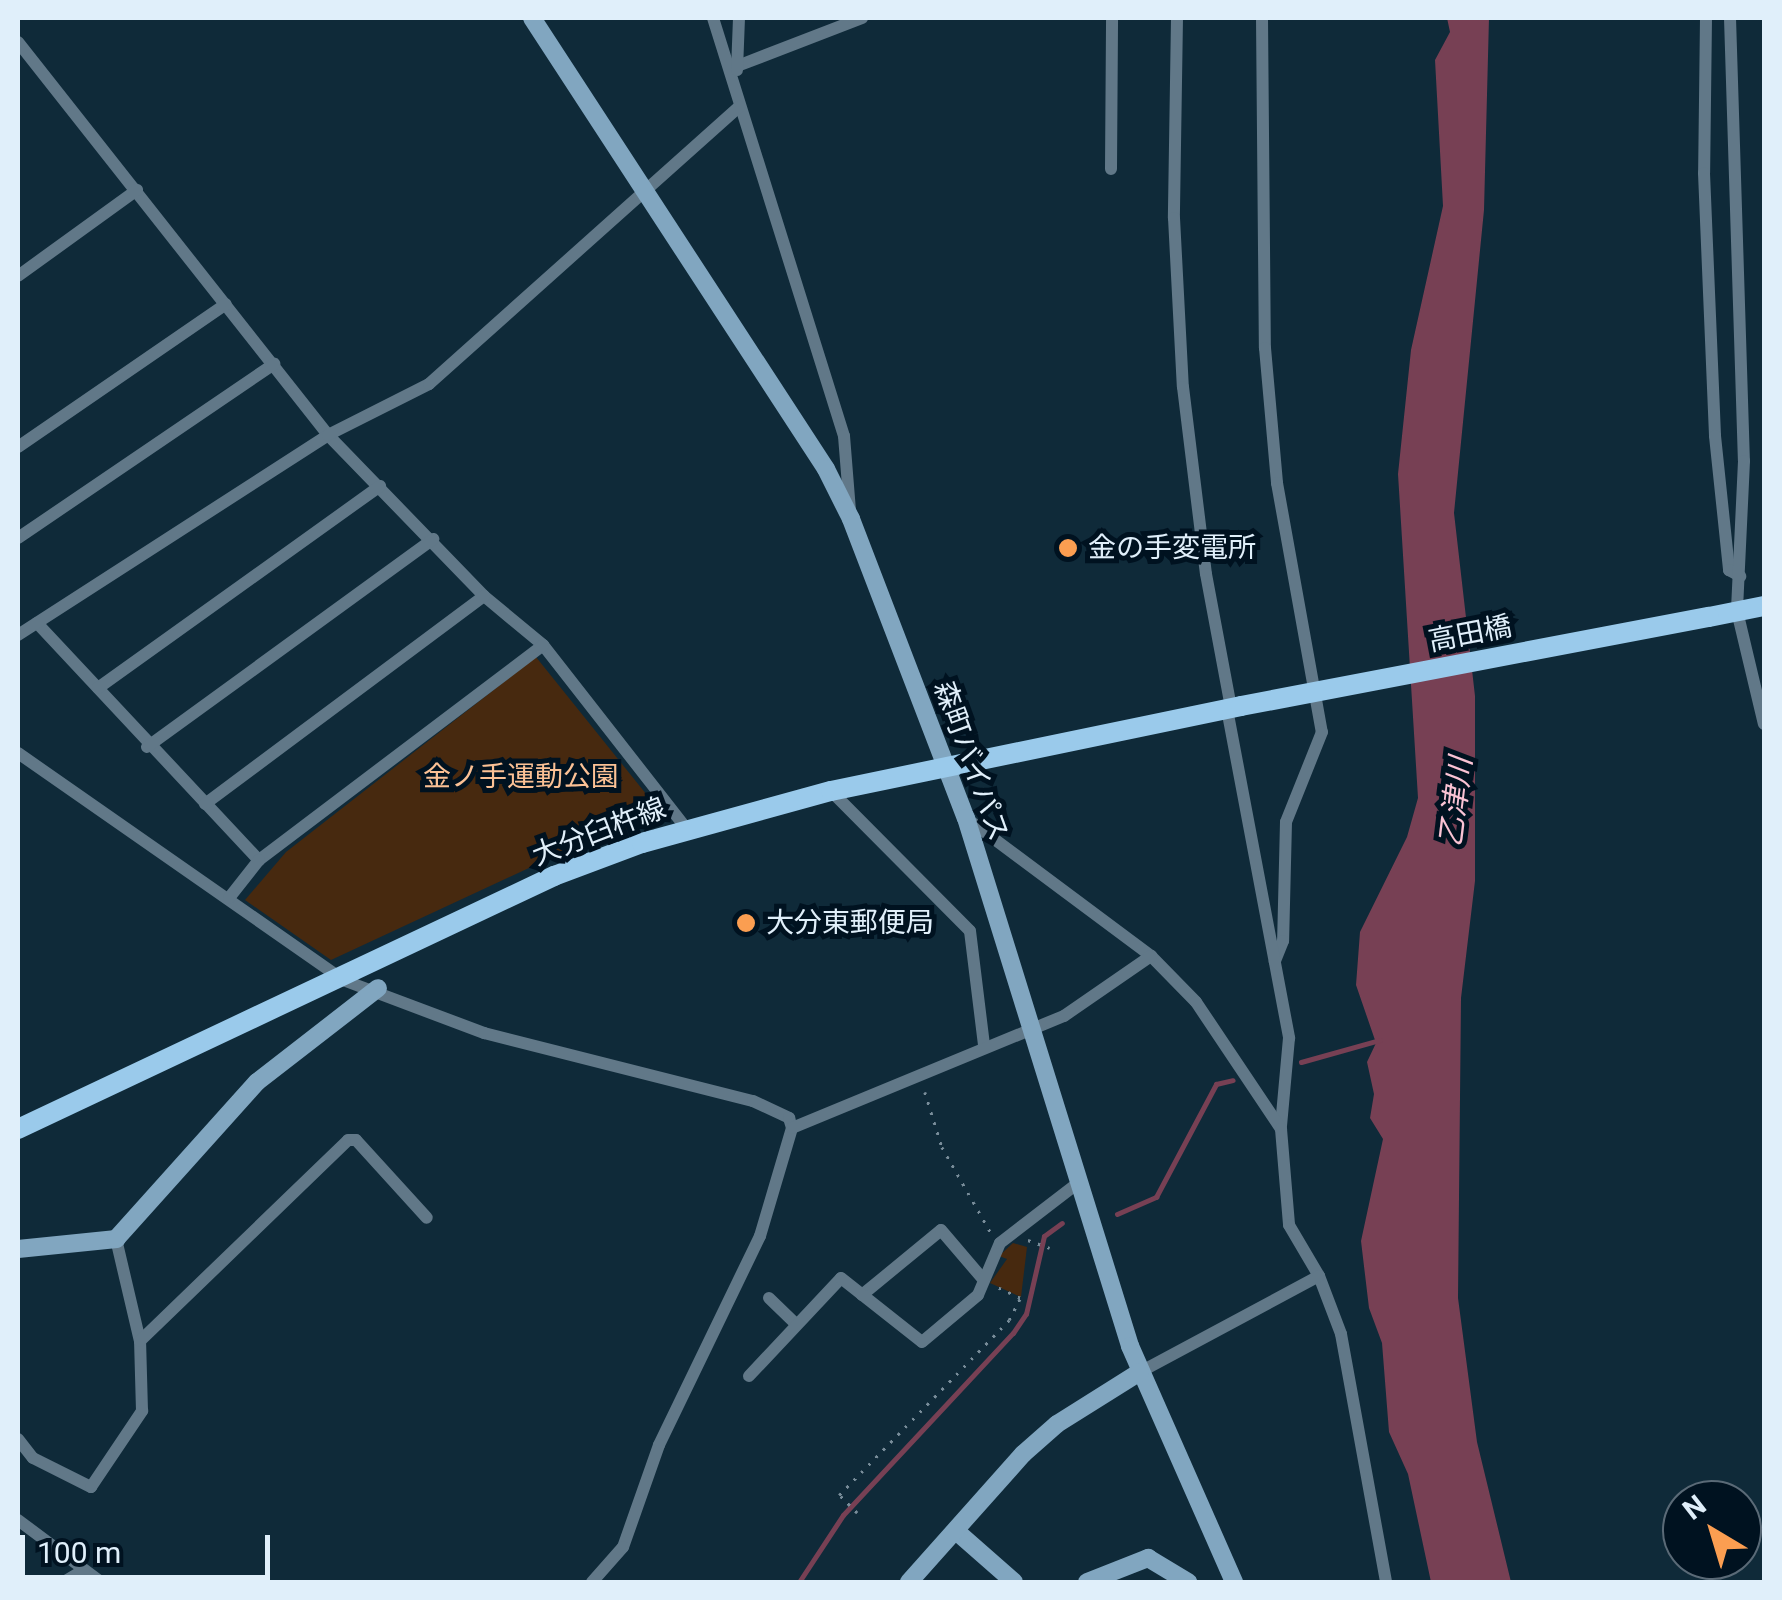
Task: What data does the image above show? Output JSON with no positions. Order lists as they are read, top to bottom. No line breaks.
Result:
{"streets":{"main road":["高田橋","森町バイパス","大分臼杵線"]},"crossings":[["高田橋","大分臼杵線"],["森町バイパス","大分臼杵線"]],"water":["乙津川"],"parks":["金ノ手運動公園"],"places":["金の手変電所","大分東郵便局"],"scale_bar":"100 m","north":"top left"}
